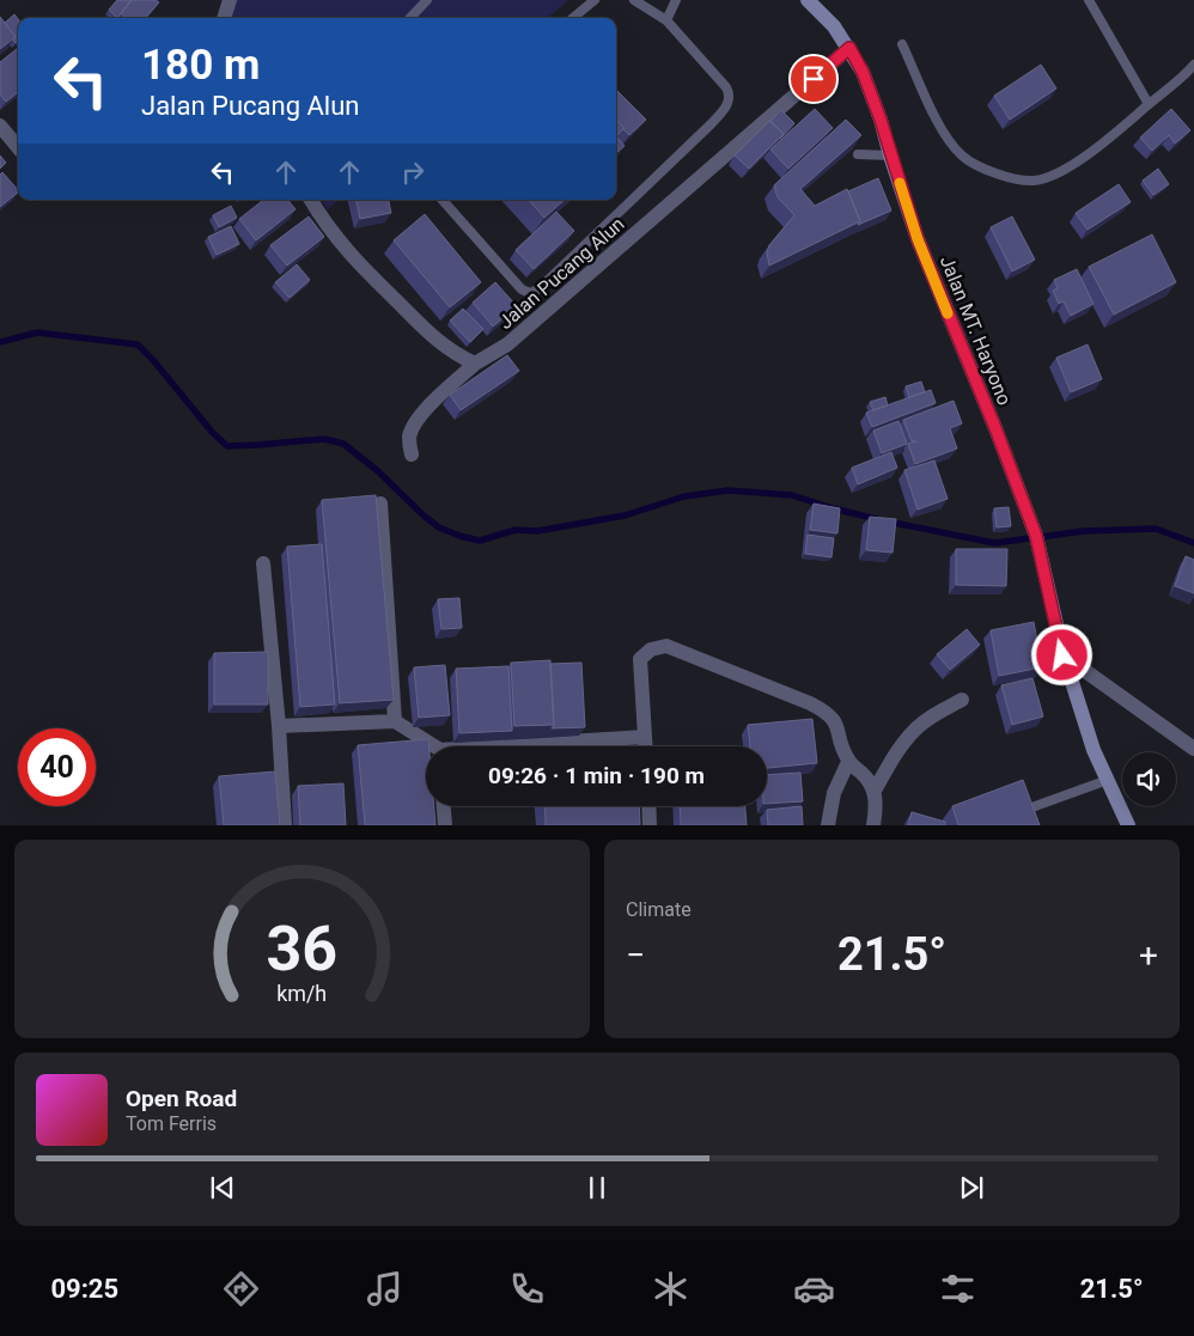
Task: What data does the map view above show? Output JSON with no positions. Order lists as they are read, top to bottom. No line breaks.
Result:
{"streets":{"street":["Jalan Pucang Alun","Jalan MT. Haryono"]},"crossings":[["Jalan Pucang Alun","Jalan MT. Haryono"]],"page":{"turn":["180 m","Jalan Pucang Alun"],"limit":"40","trip":"09:26 · 1 min · 190 m","tile":"Climate","heat":["−","21.5°","+"],"song":["Open Road","Tom Ferris"],"tabs":["09:25","21.5°"],"gauge":["36","km/h"]}}
